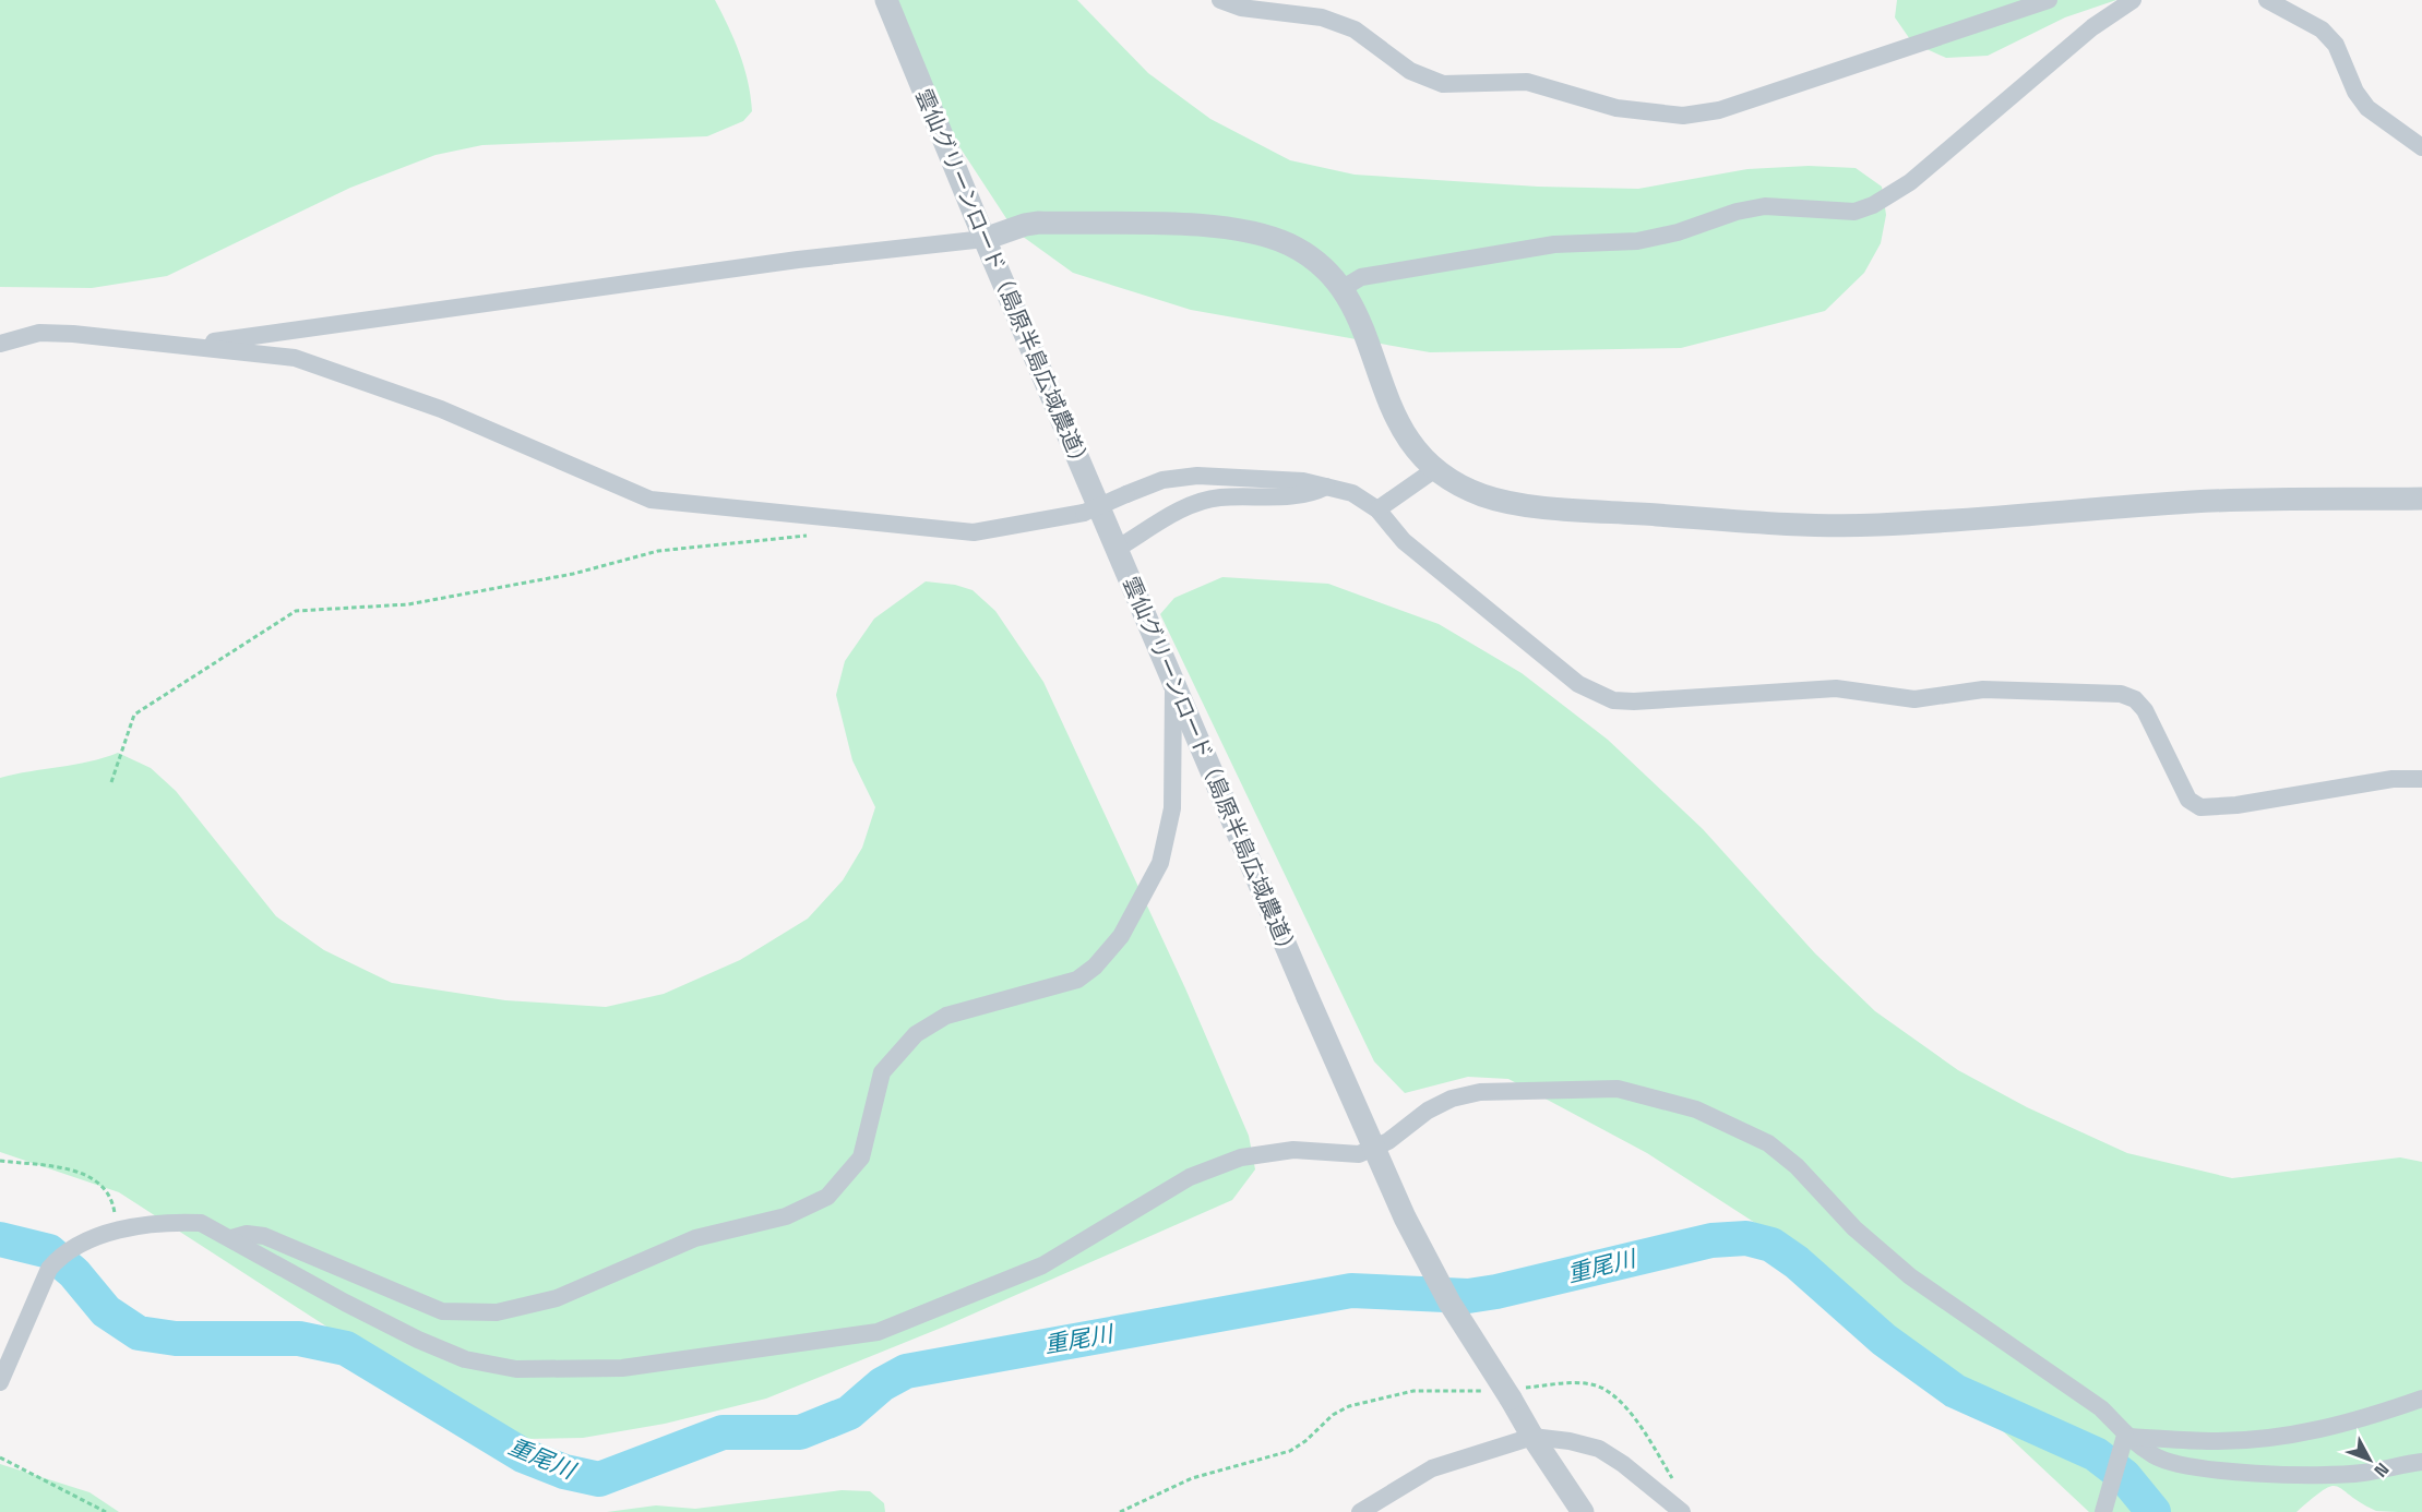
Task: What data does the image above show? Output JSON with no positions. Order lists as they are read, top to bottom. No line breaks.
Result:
{"streets":{"street":["雲仙グリーンロード（島原半島広域農道）"]},"water":["重尾川"],"north":"bottom right"}
